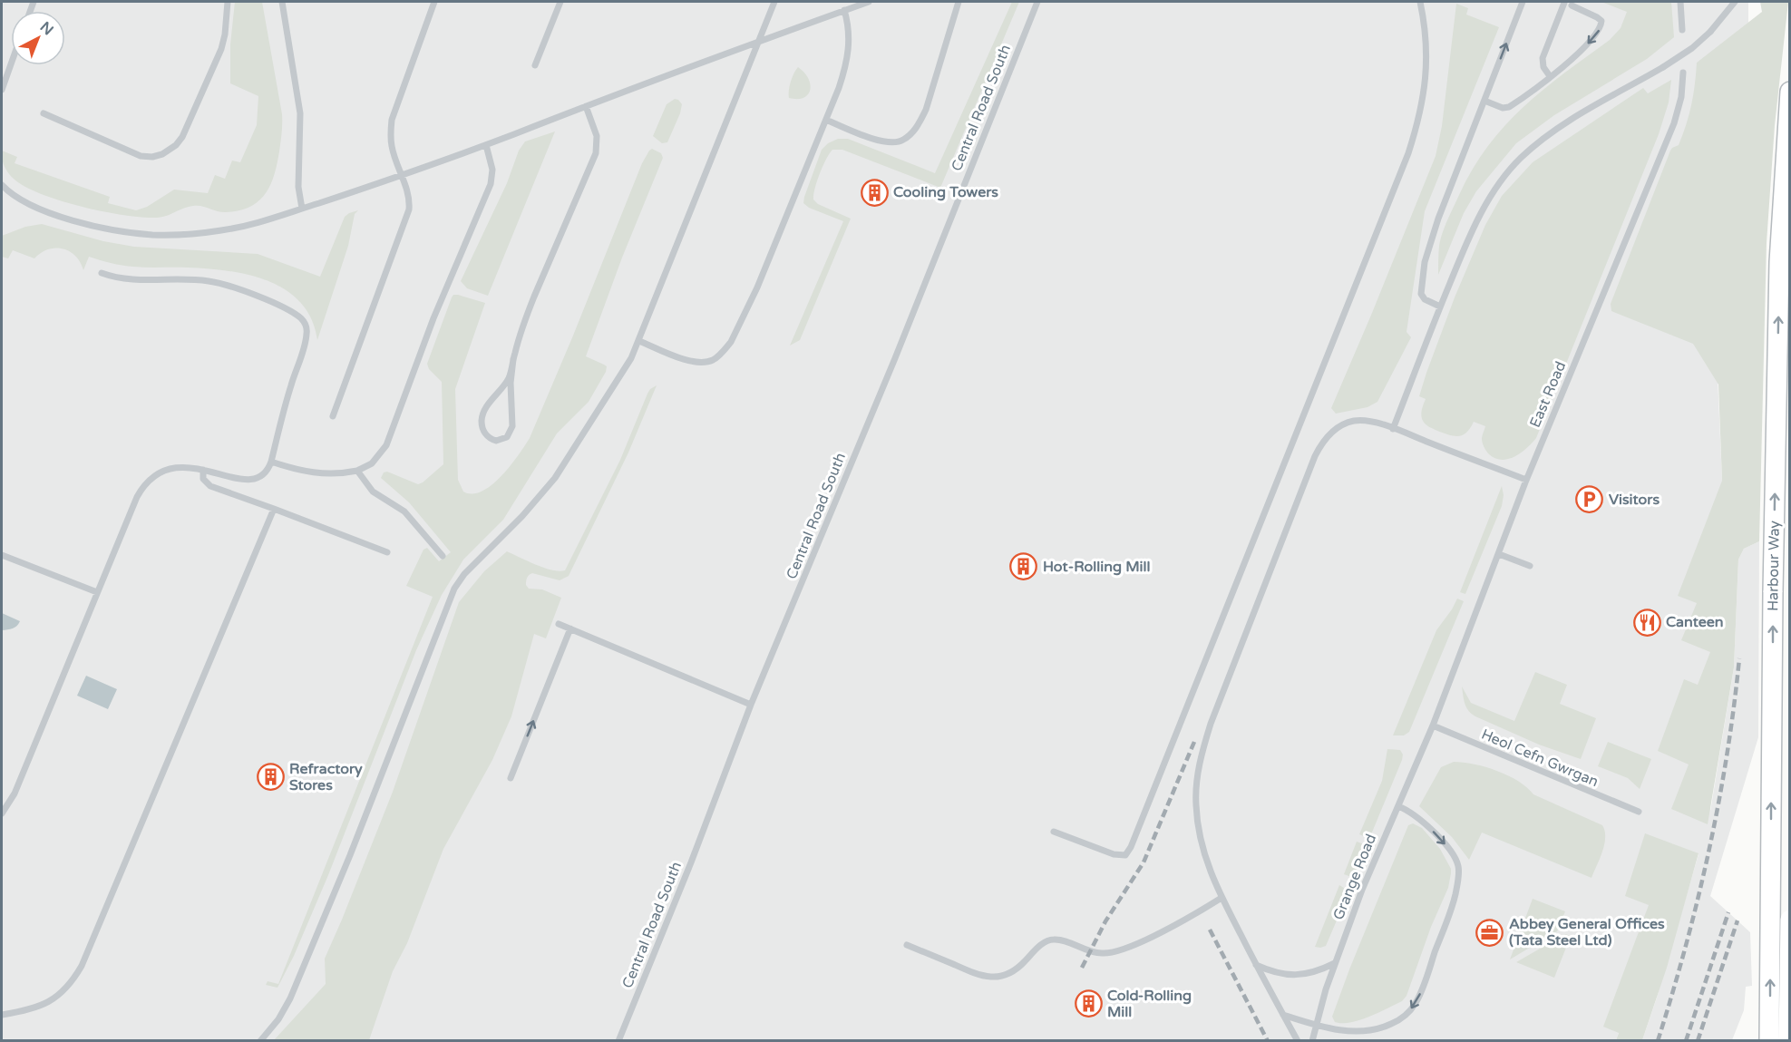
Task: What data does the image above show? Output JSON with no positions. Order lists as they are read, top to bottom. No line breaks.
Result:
{"streets":{"main road":["Harbour Way"],"lane":["Central Road South","East Road","Heol Cefn Gwrgan","Grange Road"]},"crossings":[["East Road","Heol Cefn Gwrgan"],["East Road","Grange Road"],["Heol Cefn Gwrgan","Grange Road"]],"one_way":["Harbour Way"],"places":{"building":["Cooling Towers","Hot-Rolling Mill","Refractory Stores","Cold-Rolling Mill"],"parking":["Visitors"],"restaurant":["Canteen"],"office":["Abbey General Offices (Tata Steel Ltd)"]},"north":"top right"}
